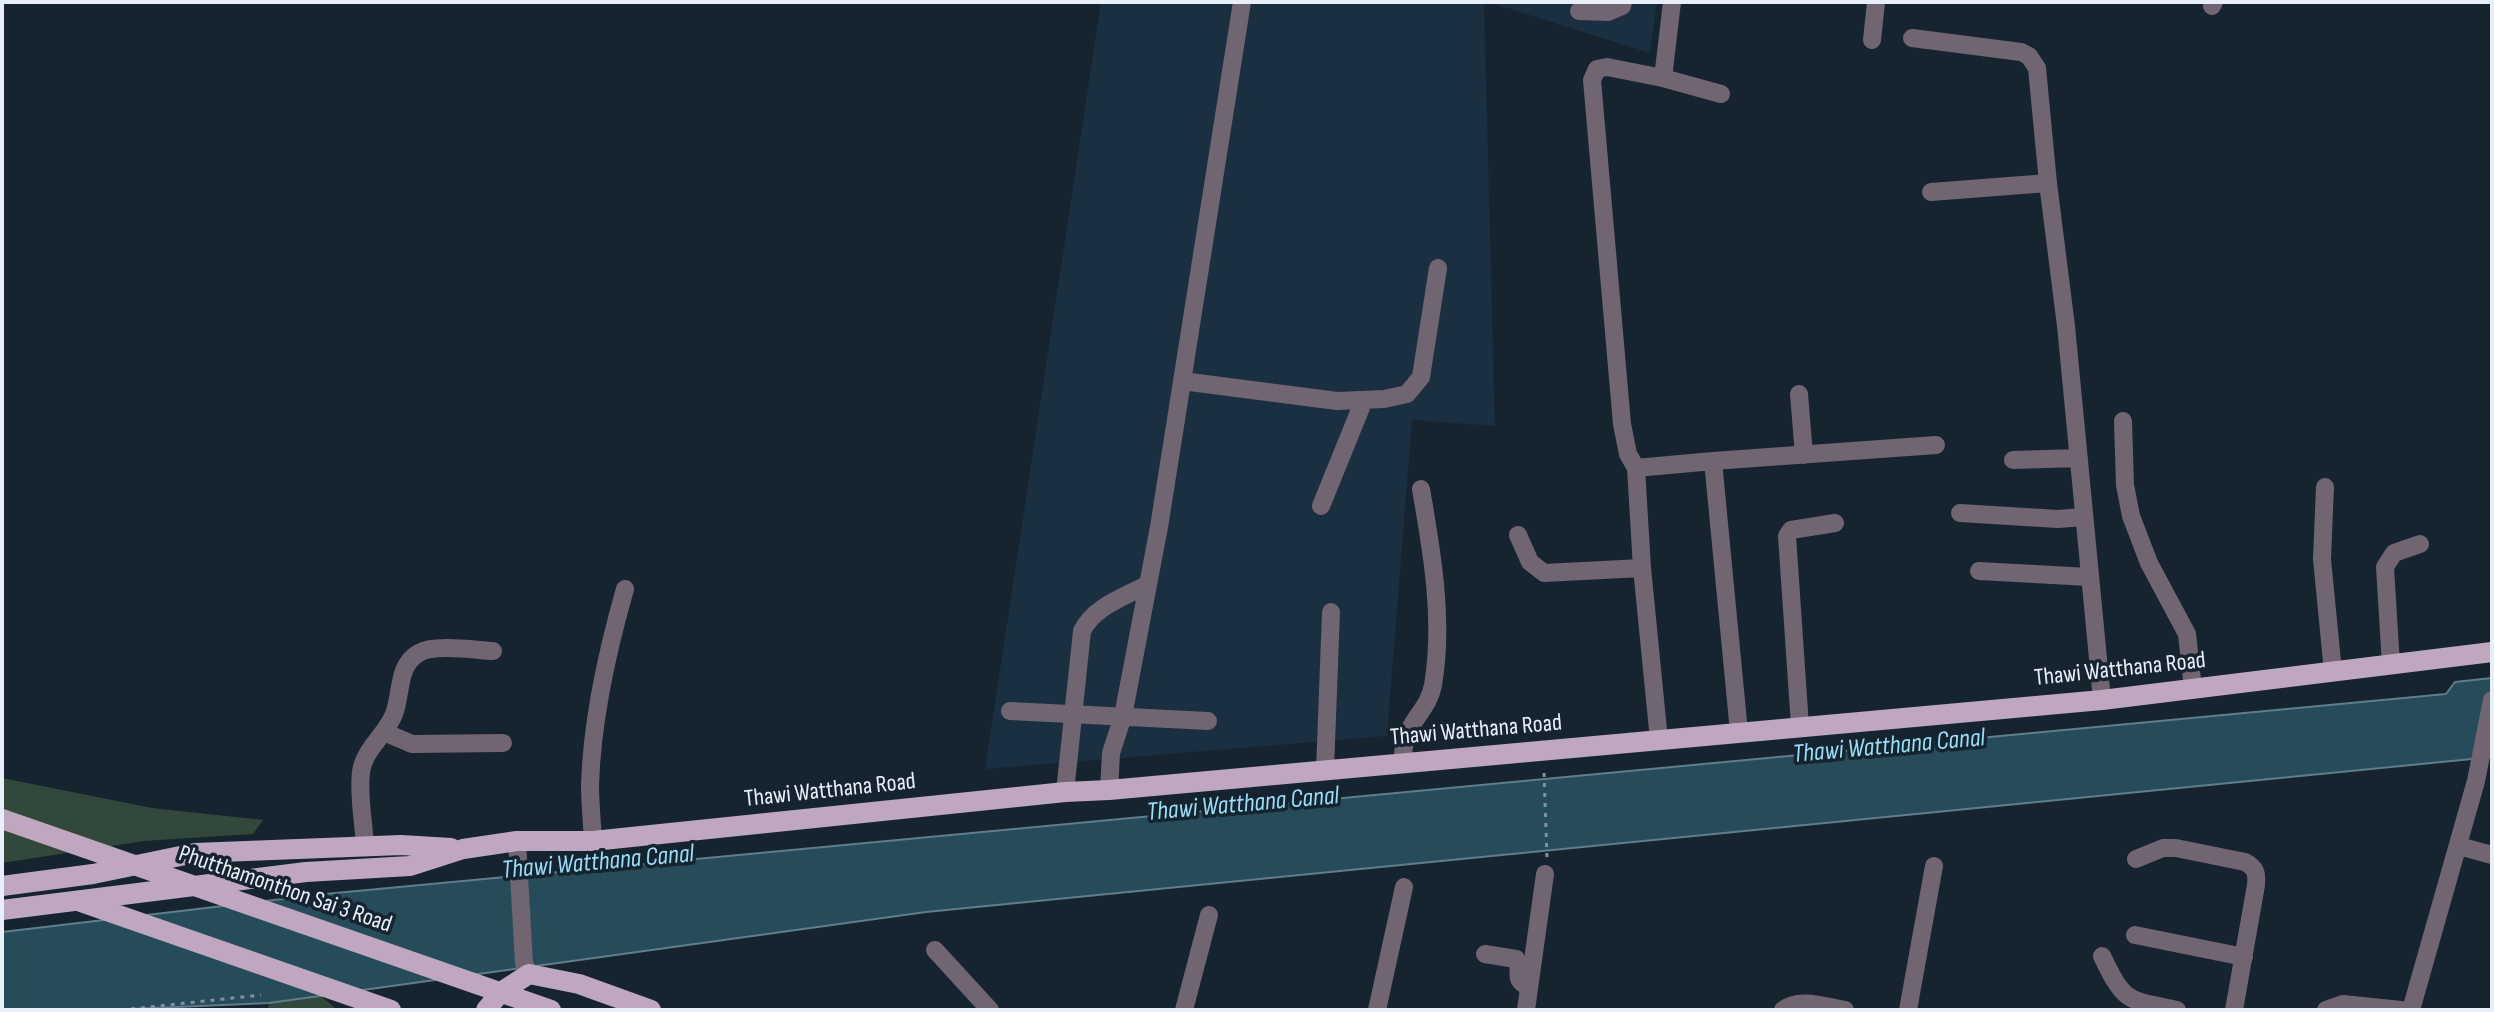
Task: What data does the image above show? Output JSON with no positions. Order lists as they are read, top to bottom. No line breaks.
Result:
{"streets":{"main road":["Thawi Watthana Road","Phutthamonthon Sai 3 Road"]},"water":["Thawi Watthana Canal"]}
